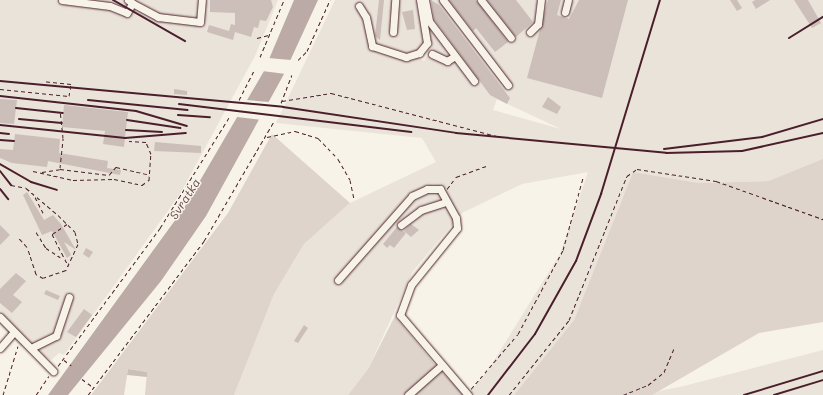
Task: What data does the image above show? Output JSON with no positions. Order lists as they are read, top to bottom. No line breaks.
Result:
{"water":["Svratka"]}
